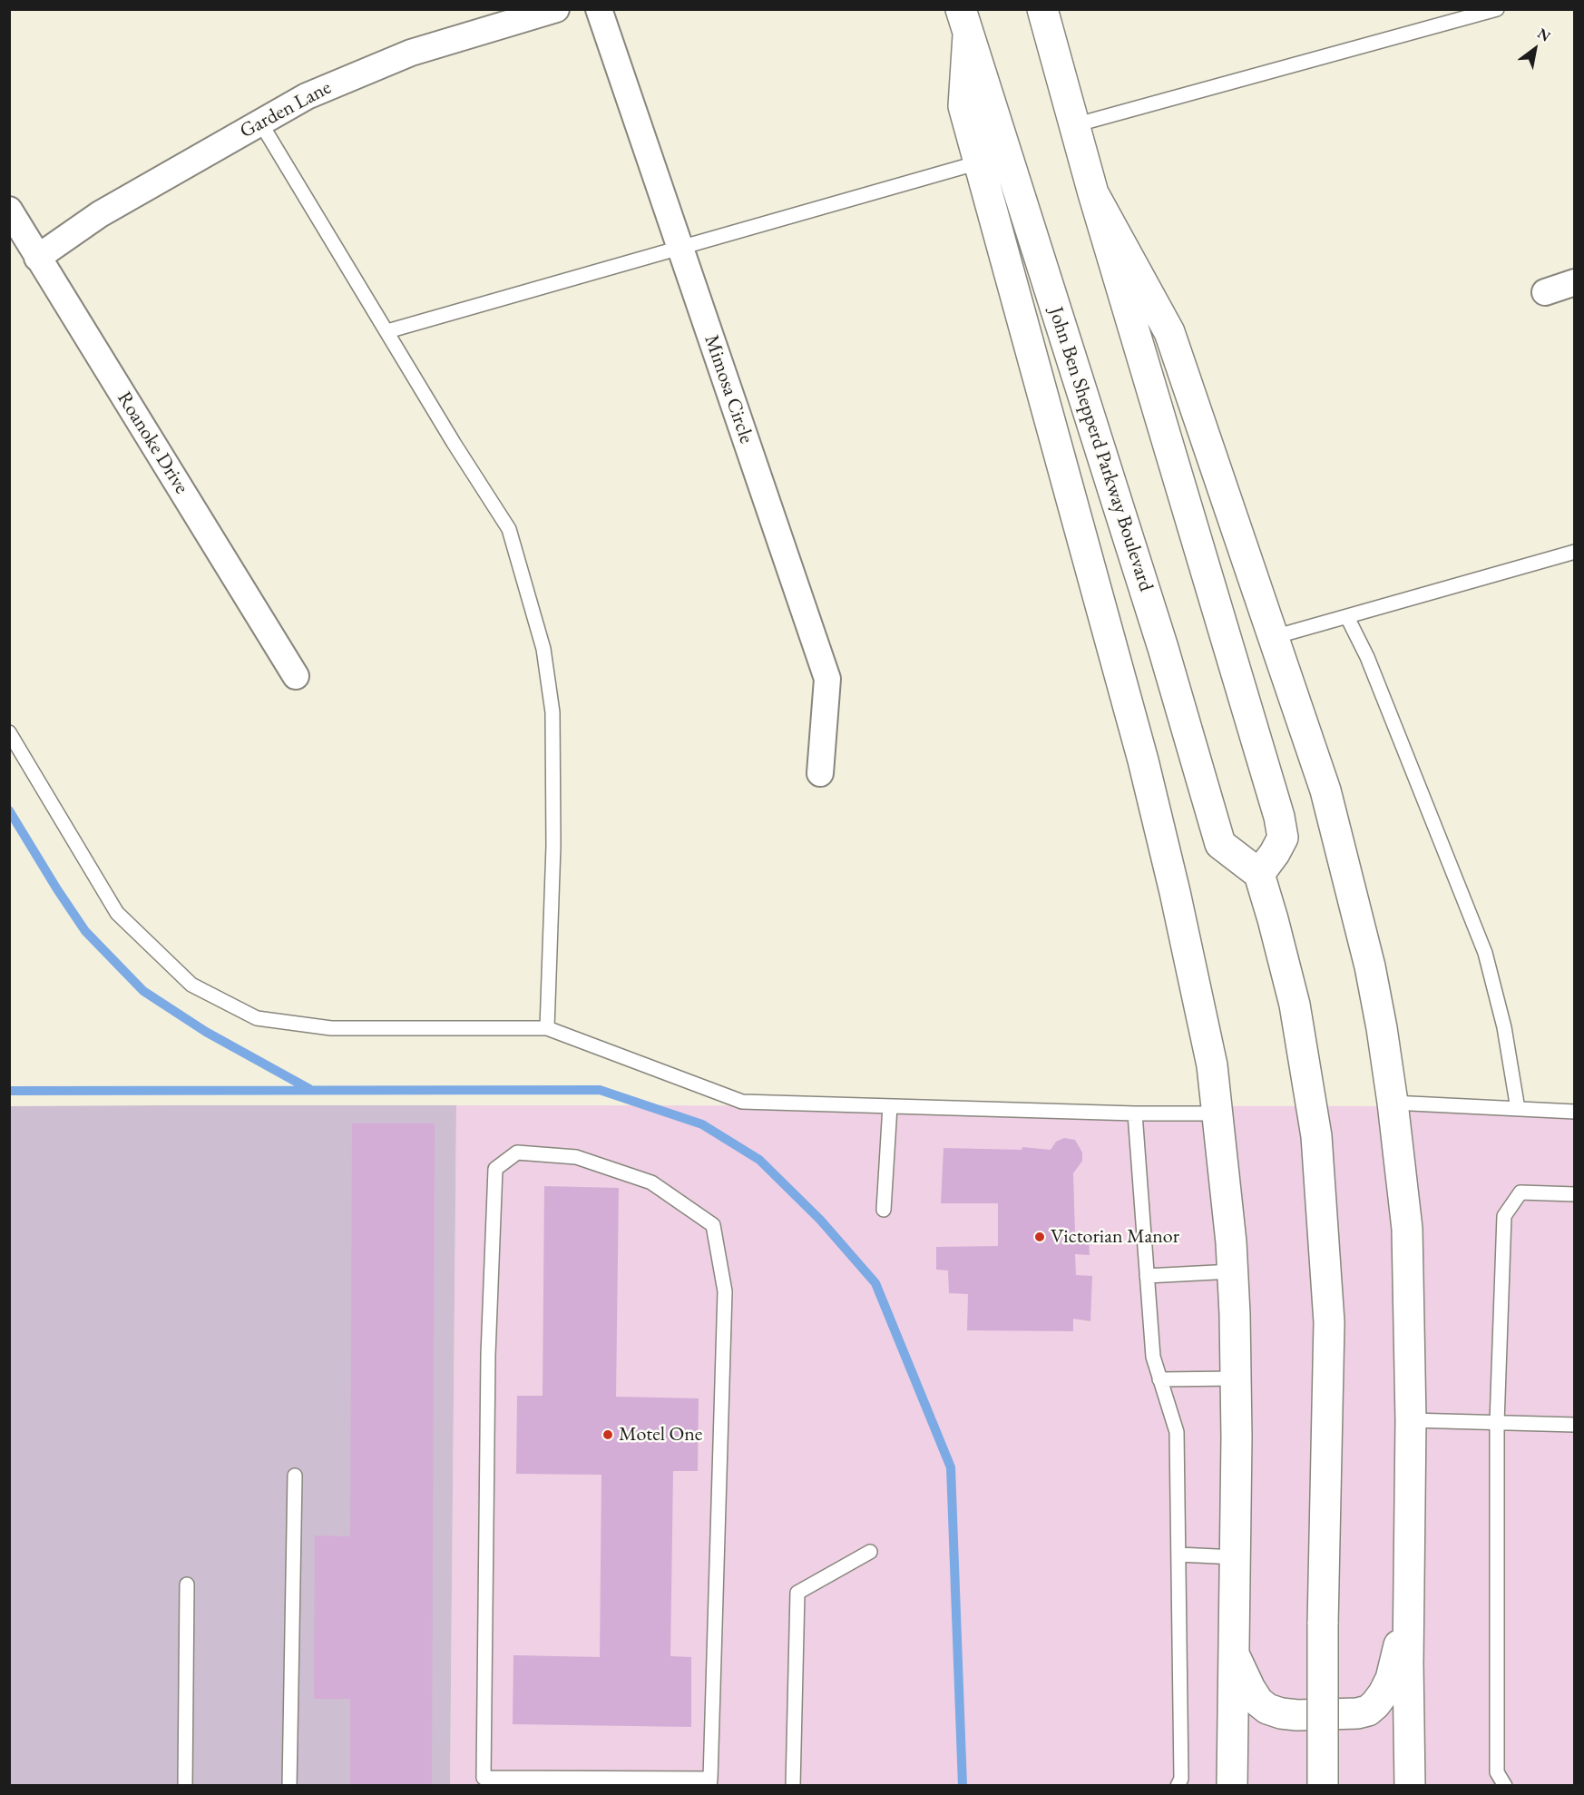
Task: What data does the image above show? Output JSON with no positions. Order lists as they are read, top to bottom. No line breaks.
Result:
{"streets":{"main road":["John Ben Shepperd Parkway Boulevard"],"street":["Garden Lane","Mimosa Circle","Roanoke Drive"]},"crossings":[["Garden Lane","Roanoke Drive"]],"places":["Victorian Manor","Motel One"],"north":"top right"}
